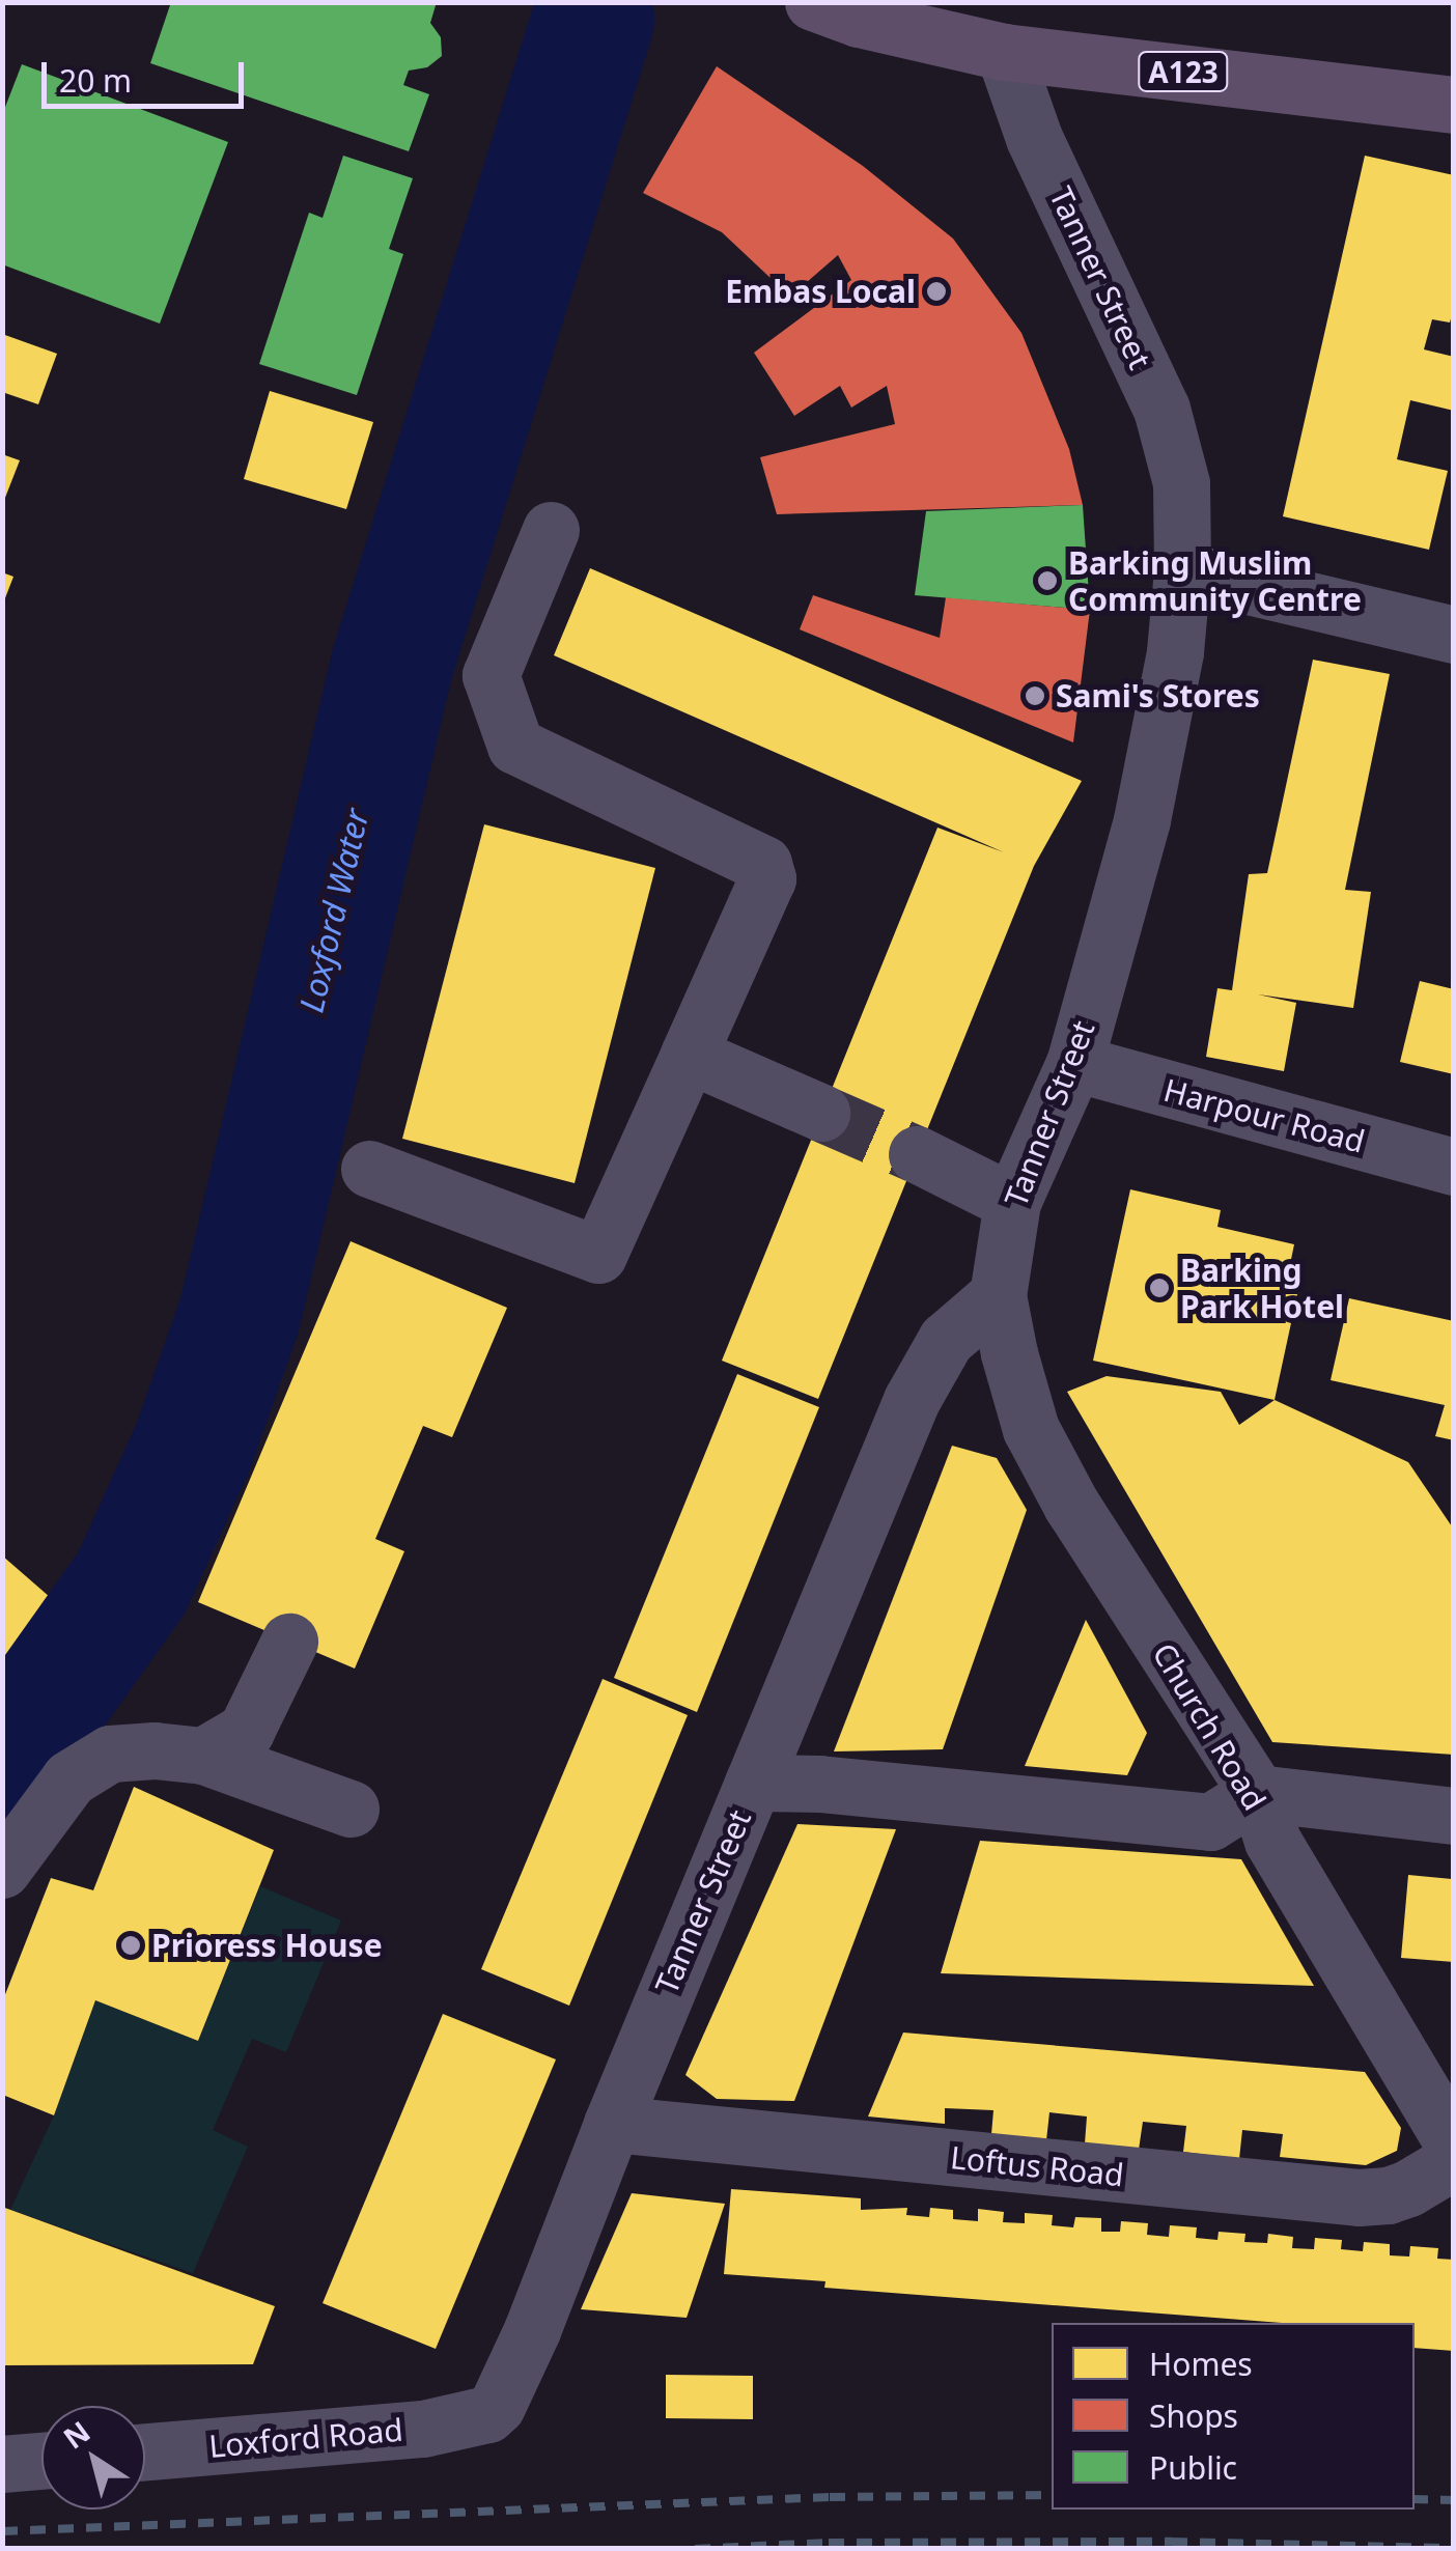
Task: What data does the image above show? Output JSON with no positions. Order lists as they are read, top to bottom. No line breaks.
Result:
{"streets":{"main road":["A123"],"street":["Tanner Street","Harpour Road","Church Road","Loftus Road","Loxford Road"]},"crossings":[["A123","Tanner Street"],["Tanner Street","Harpour Road"],["Tanner Street","Church Road"],["Tanner Street","Loftus Road"],["Tanner Street","Loxford Road"]],"water":["Loxford Water"],"places":["Embas Local","Barking Muslim Community Centre","Sami's Stores","Barking Park Hotel","Prioress House"],"legend":["Homes","Shops","Public"],"scale_bar":"20 m","north":"top left"}
